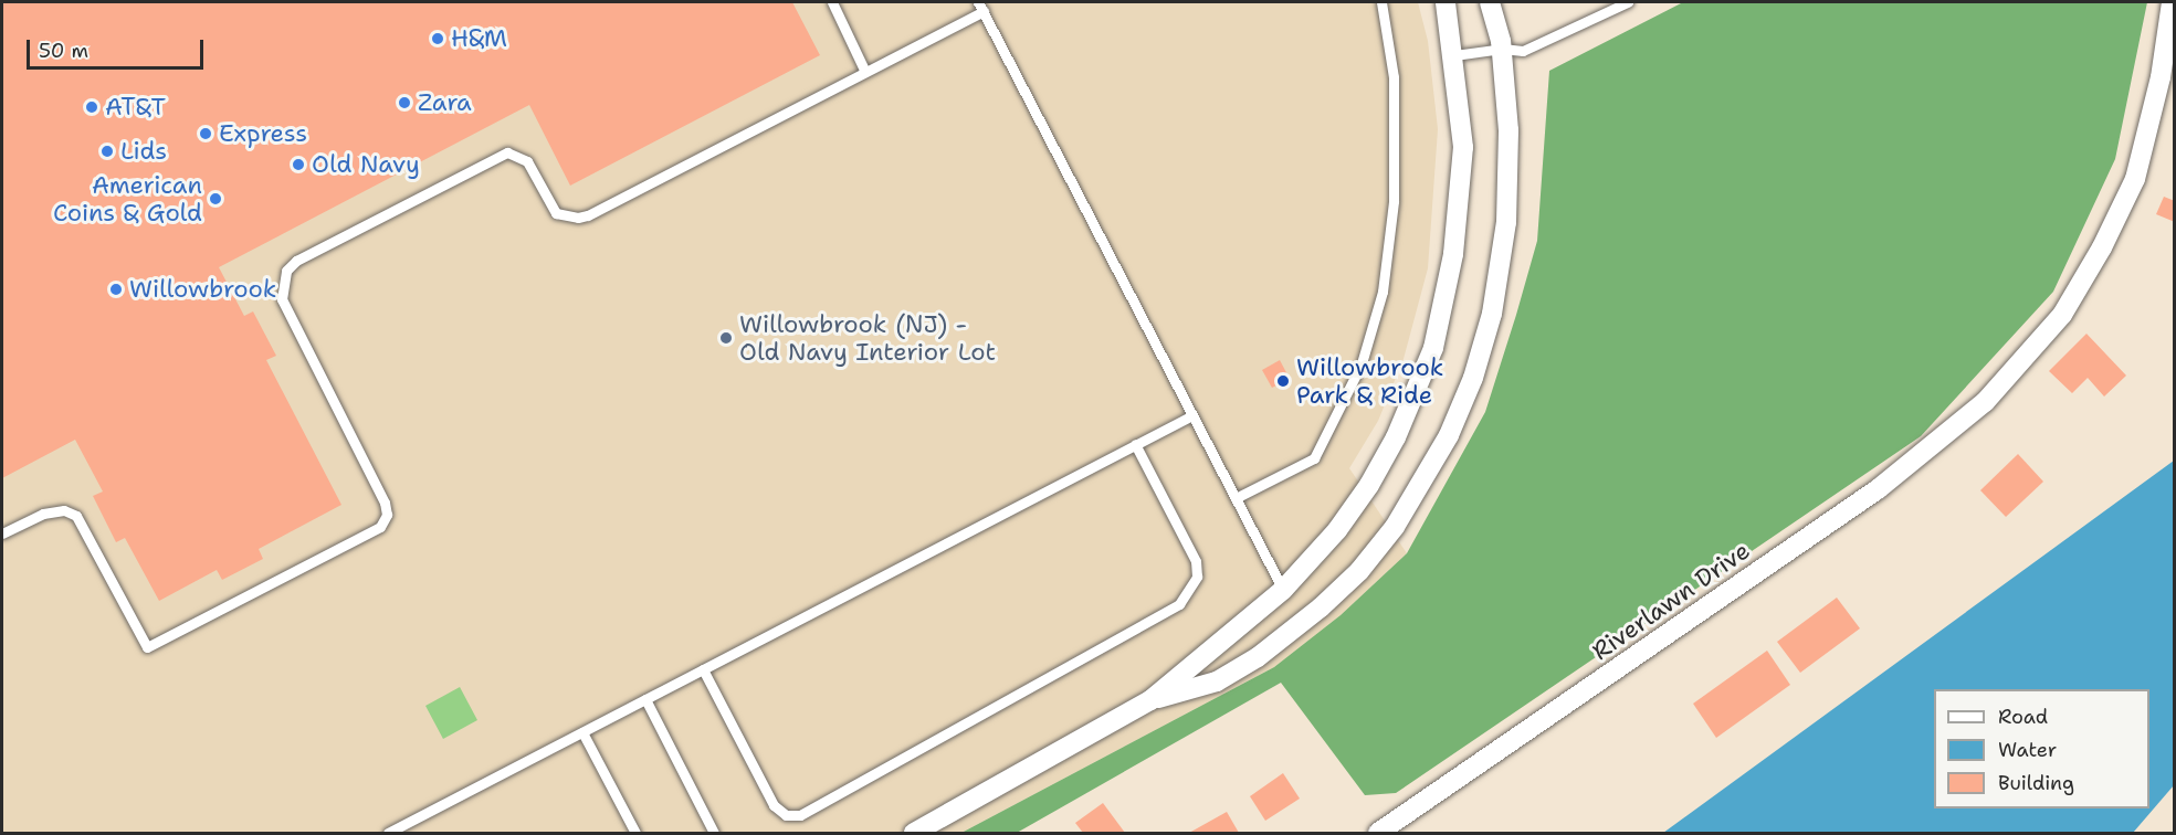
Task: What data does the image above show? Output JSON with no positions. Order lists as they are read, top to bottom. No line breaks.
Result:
{"streets":{"street":["Riverlawn Drive"]},"places":["H&M","Zara","AT&T","Express","Lids","Old Navy","American Coins & Gold","Willowbrook","Willowbrook (NJ) - Old Navy Interior Lot","Willowbrook Park & Ride"],"legend":["Road","Water","Building"],"scale_bar":"50 m"}
